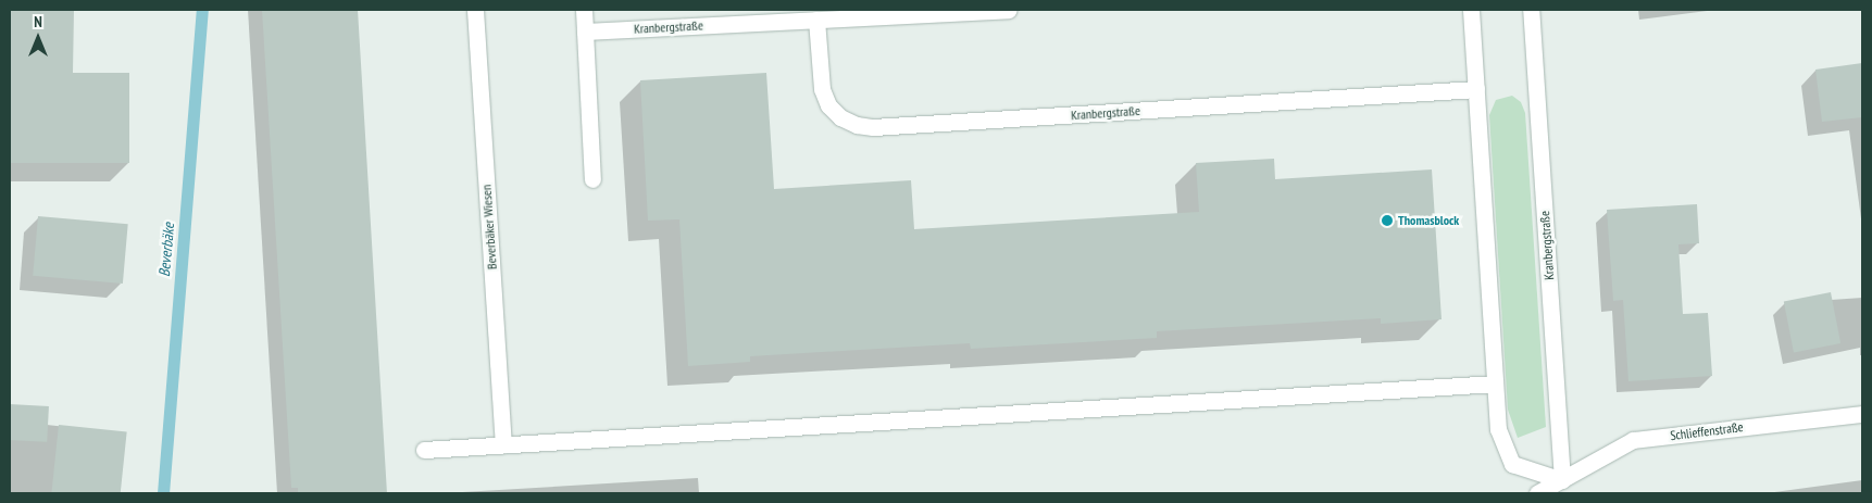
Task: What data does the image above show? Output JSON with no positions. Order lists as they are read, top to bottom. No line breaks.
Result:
{"streets":{"street":["Kranbergstraße","Beverbäker Wiesen","Schlieffenstraße"]},"crossings":[["Kranbergstraße","Schlieffenstraße"]],"water":["Beverbäke"],"places":["Thomasblock"],"north":"top"}
